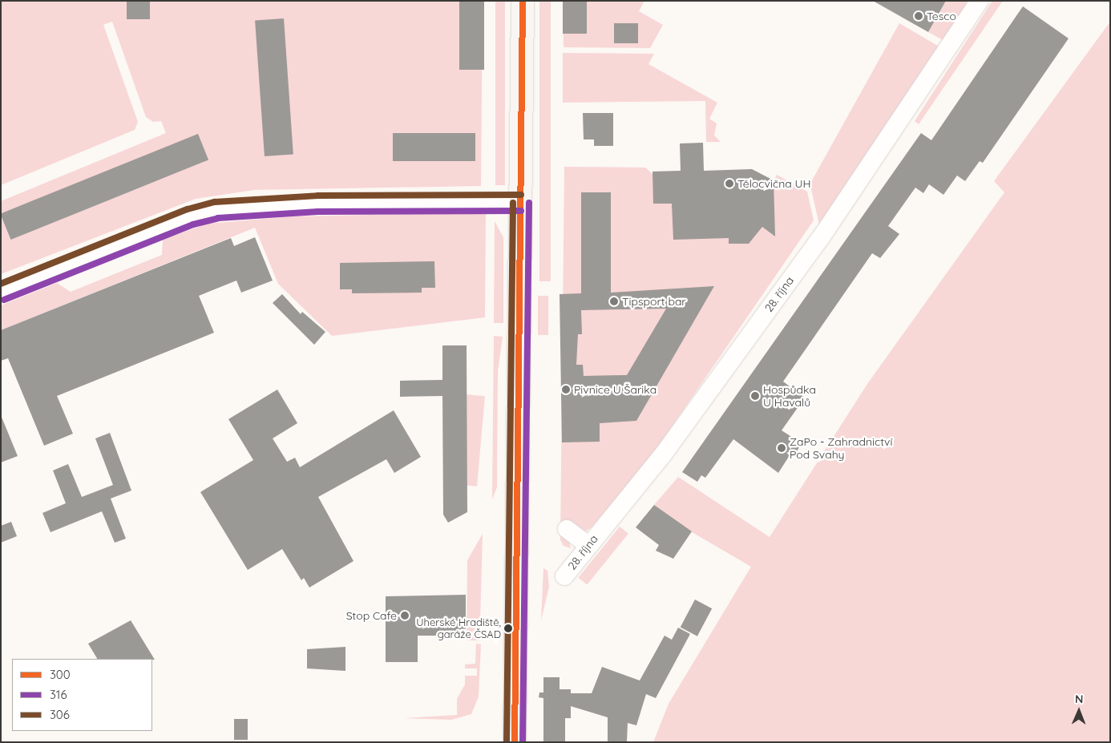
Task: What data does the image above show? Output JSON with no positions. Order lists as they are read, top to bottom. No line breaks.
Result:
{"streets":{"street":["28. října"]},"places":["Tesco","Tělocvična UH","Tipsport bar","Pivnice U Šarika","Hospůdka U Havalů","ZaPo - Zahradnictví Pod Svahy","Stop Cafe","Uherské Hradiště, garáže ČSAD"],"lines":["transit line 300","transit line 306","transit line 316"],"legend":["300","316","306"],"north":"top"}
